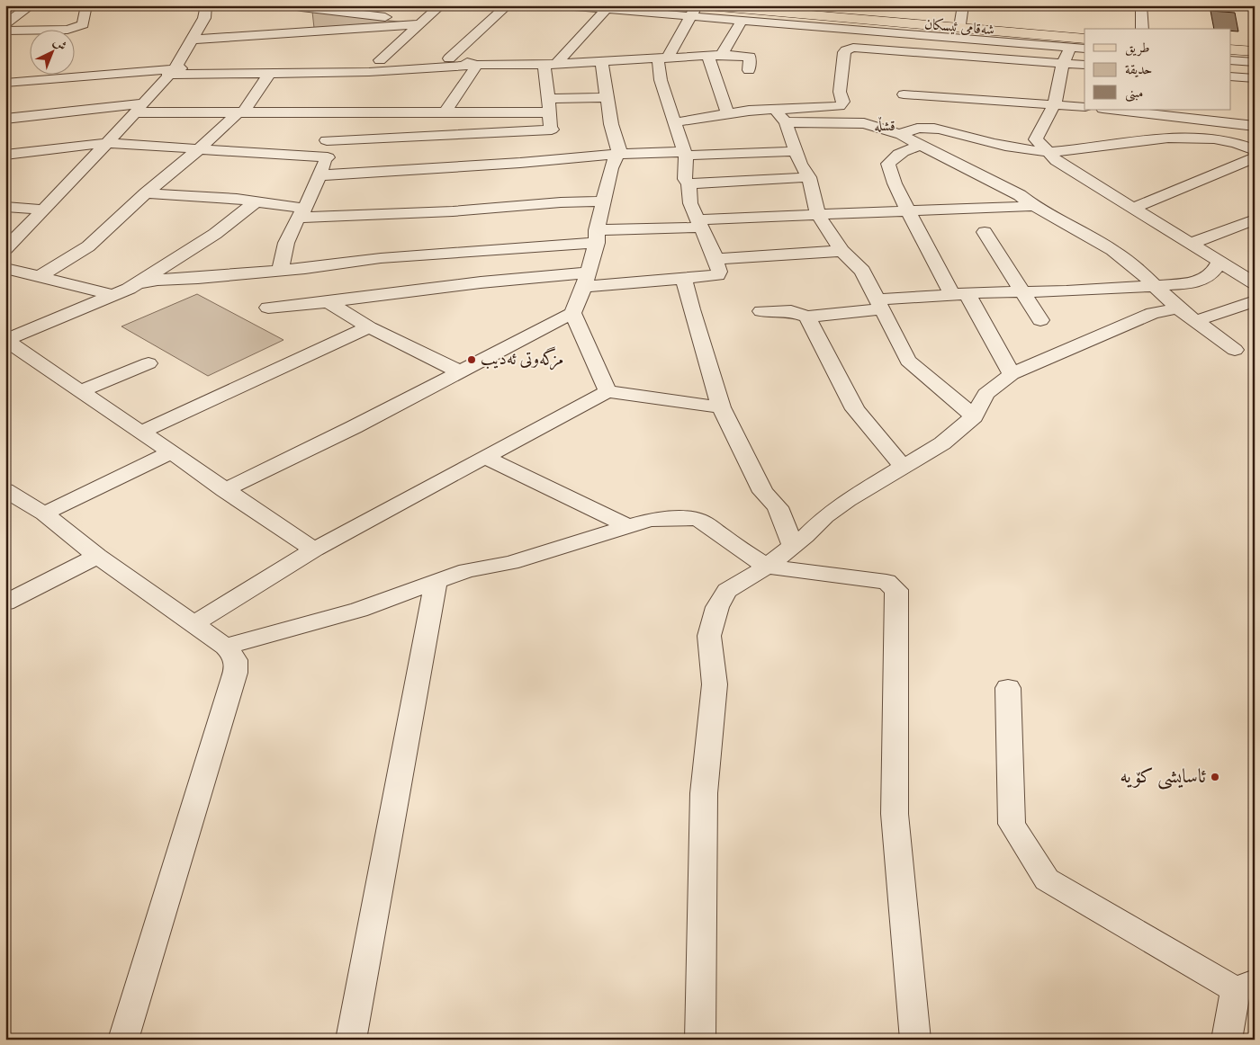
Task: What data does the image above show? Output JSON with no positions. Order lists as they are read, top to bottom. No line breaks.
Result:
{"streets":{"main road":["شەقامی ئیسکان"]},"districts":["قشڵه‌"],"places":["مزگەوتی ئەدیب","ئاسایشی کۆیە"],"legend":["طريق","حديقة","مبنى"],"north":"top right"}
